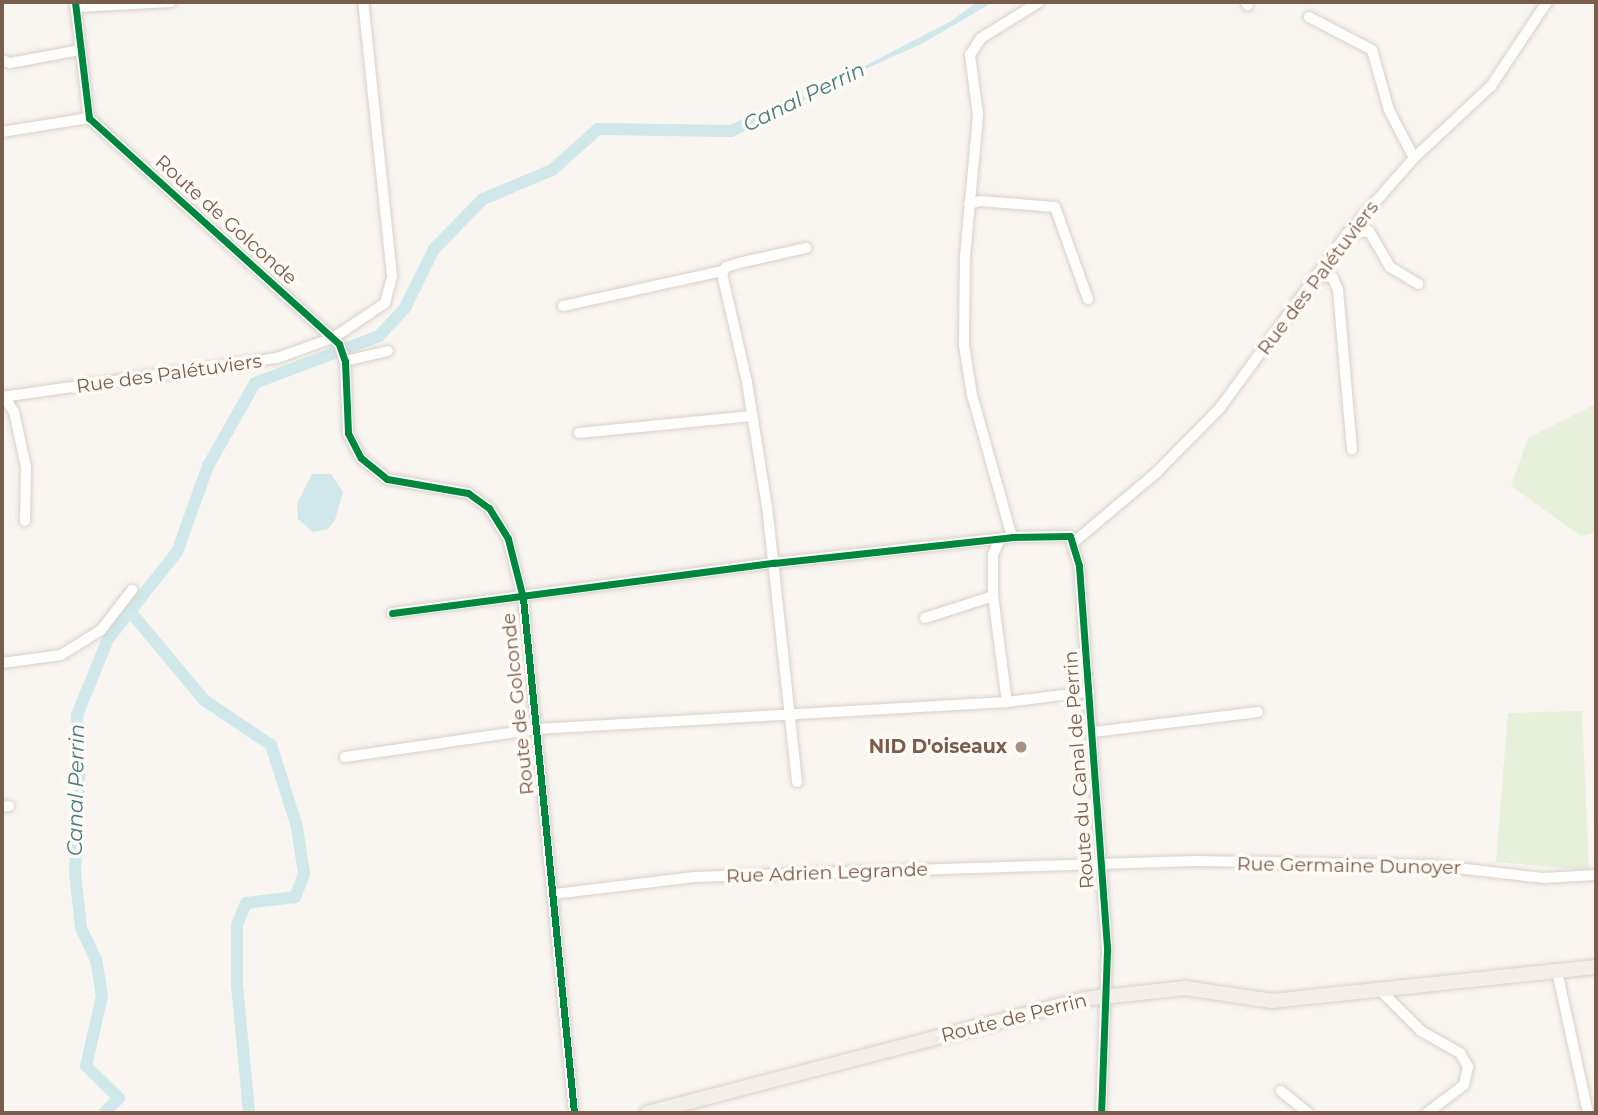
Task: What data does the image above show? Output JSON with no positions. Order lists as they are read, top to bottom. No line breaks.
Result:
{"streets":{"main road":["Route de Perrin"],"street":["Route de Golconde","Rue des Palétuviers","Route du Canal de Perrin","Rue Germaine Dunoyer","Rue Adrien Legrande"]},"crossings":[["Route de Golconde","Rue des Palétuviers"],["Route de Golconde","Rue Adrien Legrande"],["Rue des Palétuviers","Route du Canal de Perrin"],["Route du Canal de Perrin","Rue Germaine Dunoyer"],["Route du Canal de Perrin","Rue Adrien Legrande"],["Route du Canal de Perrin","Route de Perrin"],["Rue Germaine Dunoyer","Rue Adrien Legrande"]],"water":["Canal Perrin"],"places":["NID D'oiseaux"]}
